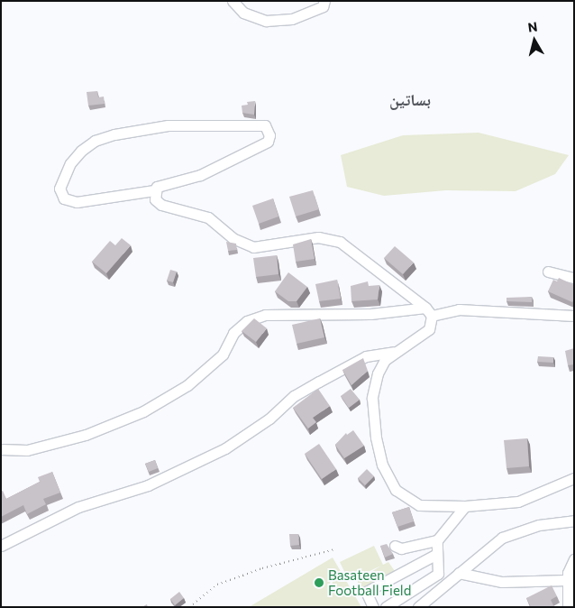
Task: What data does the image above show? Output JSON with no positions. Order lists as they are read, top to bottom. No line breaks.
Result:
{"districts":["بساتين"],"places":["Basateen Football Field"],"north":"top"}
